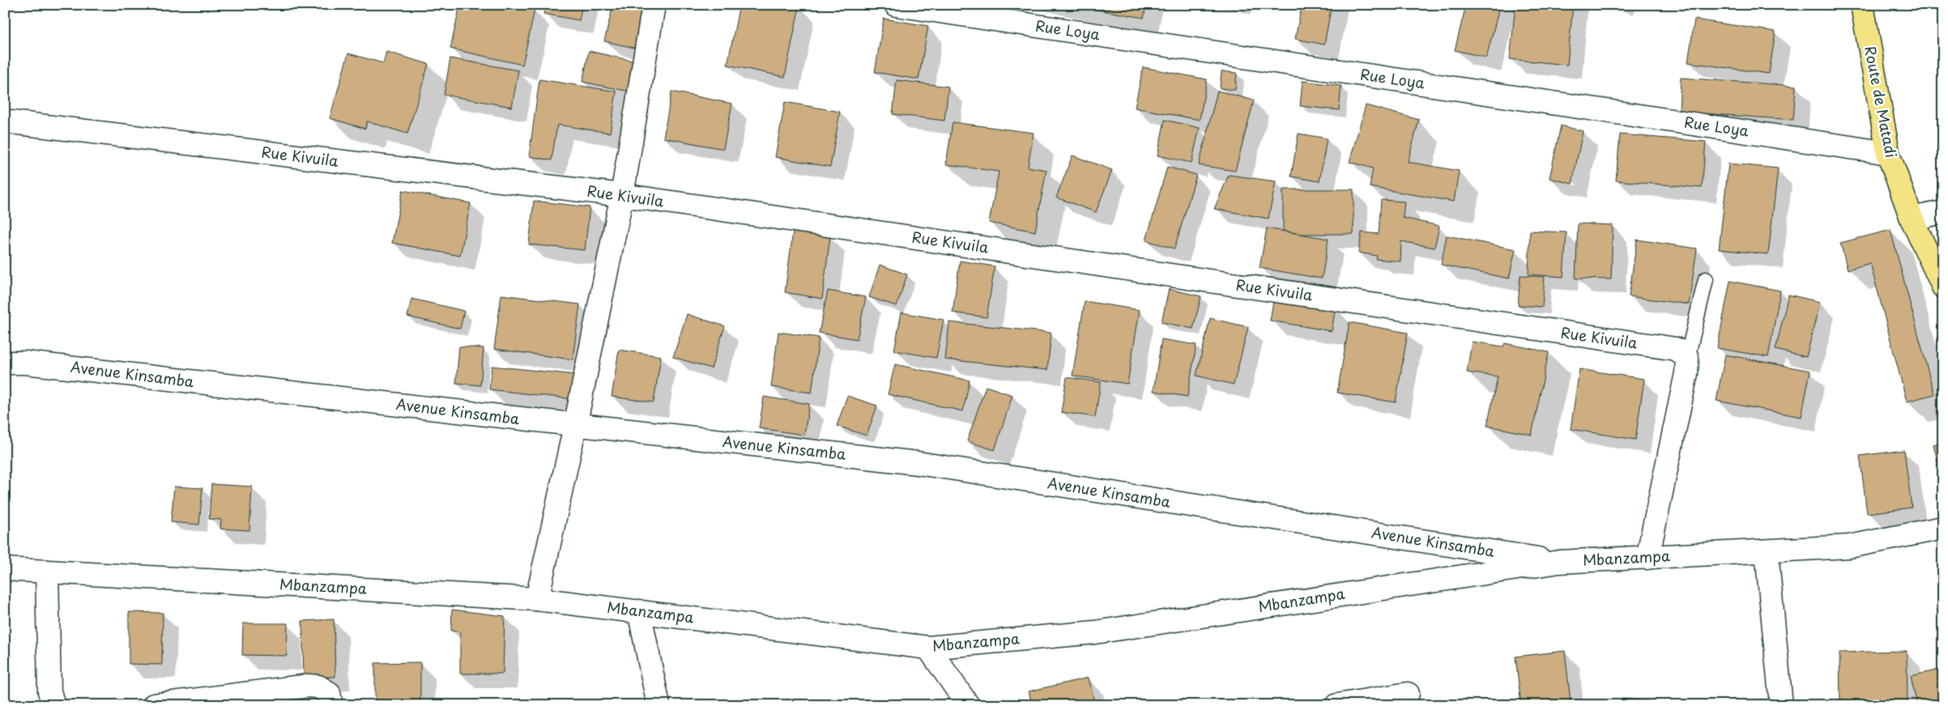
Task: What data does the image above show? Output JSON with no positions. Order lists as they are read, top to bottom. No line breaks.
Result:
{"streets":{"main road":["Route de Matadi"],"street":["Rue Loya","Rue Kivuila","Avenue Kinsamba","Mbanzampa"]},"crossings":[["Rue Loya","Route de Matadi"],["Avenue Kinsamba","Mbanzampa"]]}
